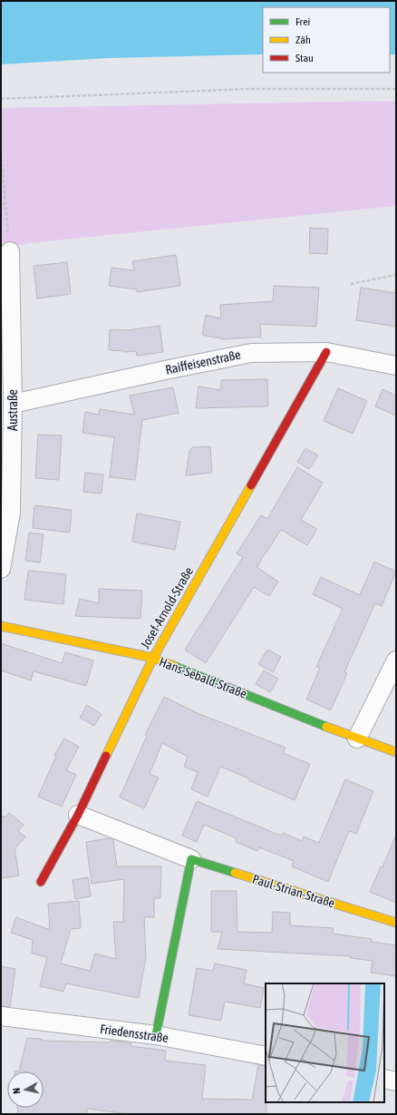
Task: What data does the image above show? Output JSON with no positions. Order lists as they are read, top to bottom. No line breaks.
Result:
{"streets":{"street":["Raiffeisenstraße","Austraße","Josef-Arnold-Straße","Hans-Sebald-Straße","Paul-Strian-Straße","Friedensstraße"]},"crossings":[["Raiffeisenstraße","Austraße"],["Raiffeisenstraße","Josef-Arnold-Straße"],["Josef-Arnold-Straße","Hans-Sebald-Straße"],["Josef-Arnold-Straße","Paul-Strian-Straße"]],"legend":["Frei","Zäh","Stau"],"north":"left"}
